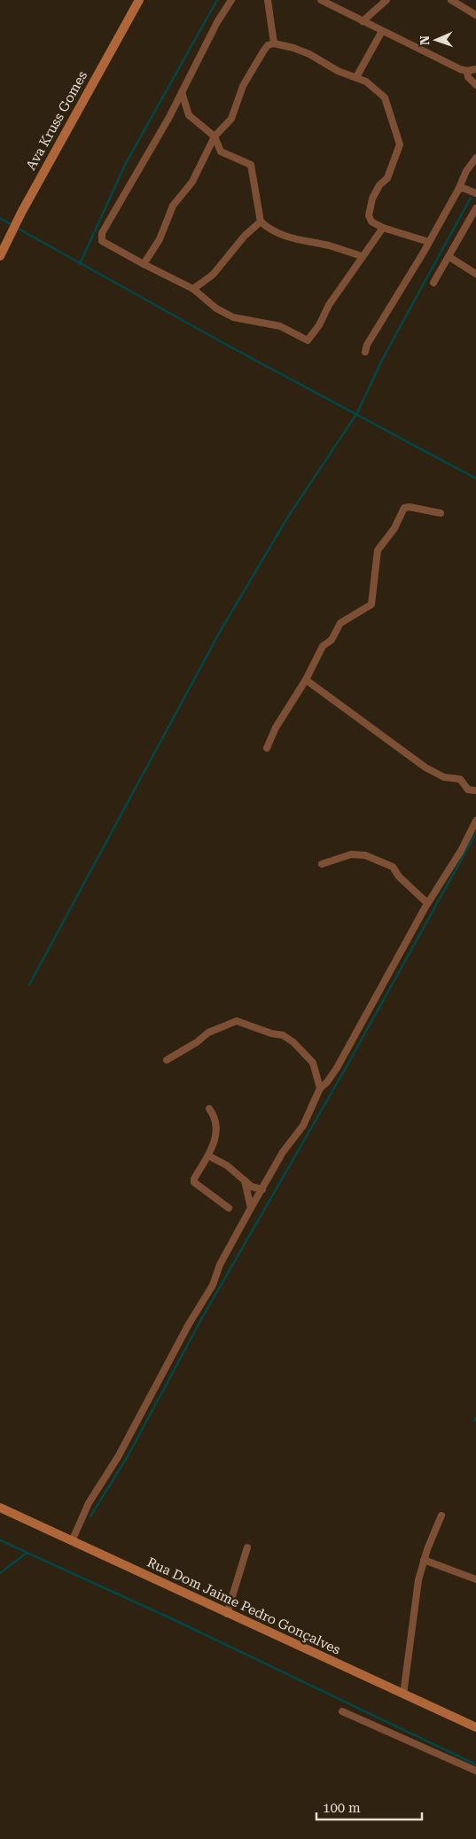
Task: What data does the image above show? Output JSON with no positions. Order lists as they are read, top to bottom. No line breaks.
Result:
{"streets":{"main road":["Ava Kruss Gomes","Rua Dom Jaime Pedro Gonçalves"]},"scale_bar":"100 m","north":"left"}
